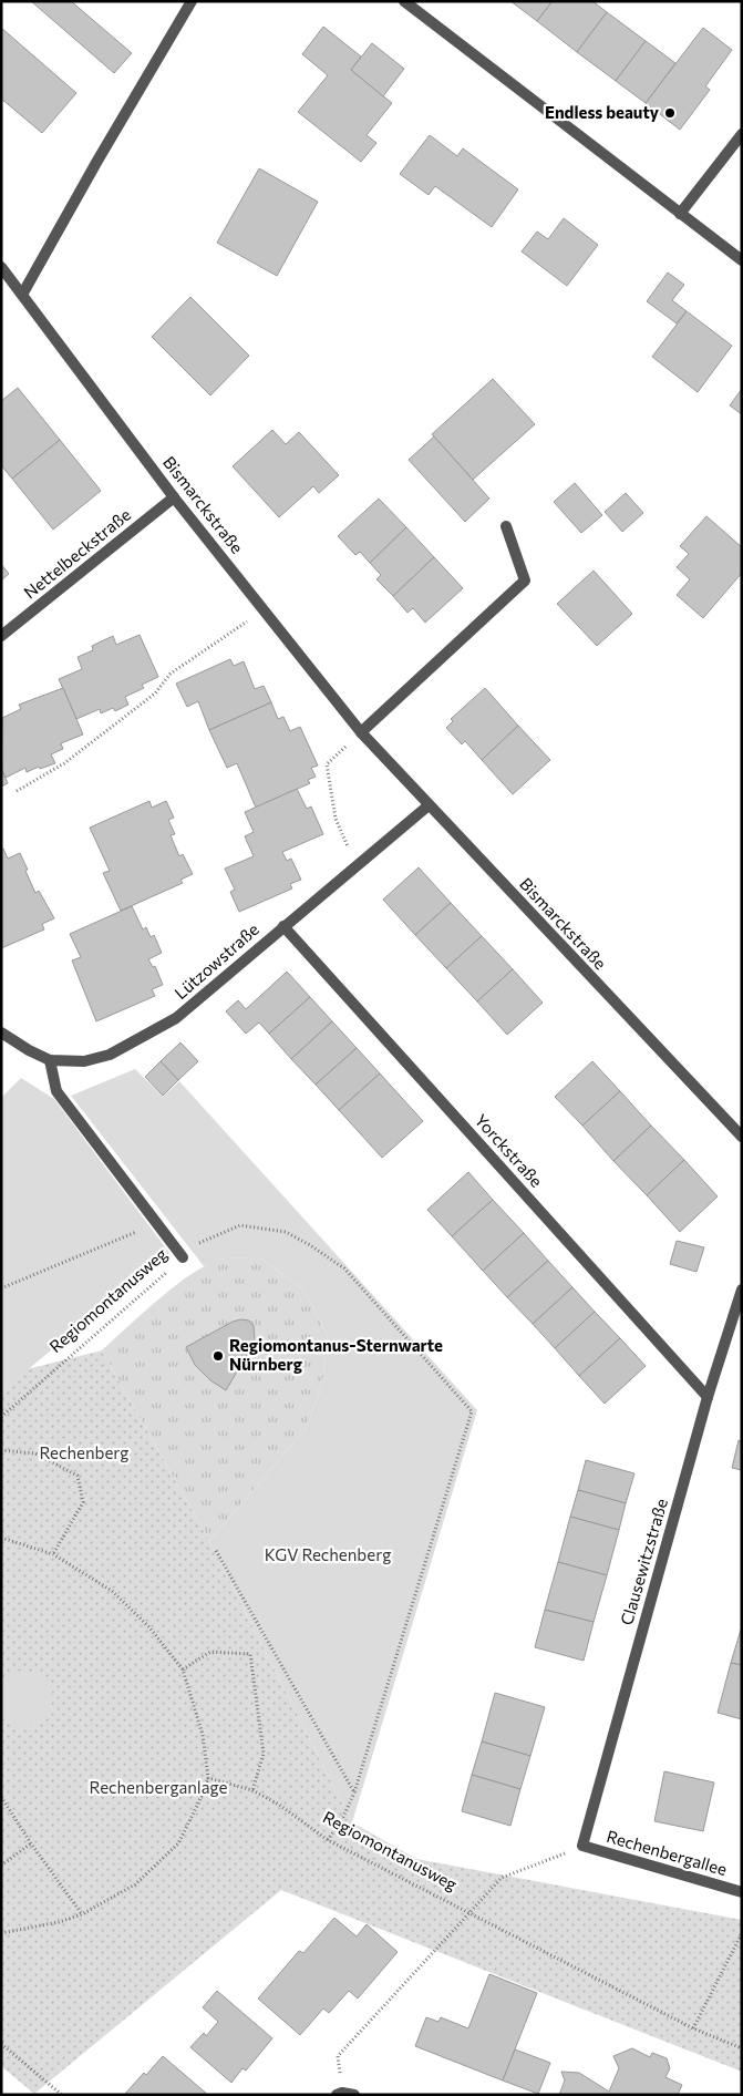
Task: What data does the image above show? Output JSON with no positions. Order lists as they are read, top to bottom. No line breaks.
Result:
{"streets":{"street":["Bismarckstraße","Nettelbeckstraße","Lützowstraße","Yorckstraße","Regiomontanusweg","Clausewitzstraße","Rechenbergallee"]},"crossings":[["Bismarckstraße","Nettelbeckstraße"],["Bismarckstraße","Lützowstraße"],["Lützowstraße","Yorckstraße"],["Lützowstraße","Regiomontanusweg"],["Yorckstraße","Clausewitzstraße"],["Clausewitzstraße","Rechenbergallee"]],"parks":["Rechenberg","KGV Rechenberg","Rechenberganlage"],"places":["Endless beauty","Regiomontanus-Sternwarte Nürnberg"]}
